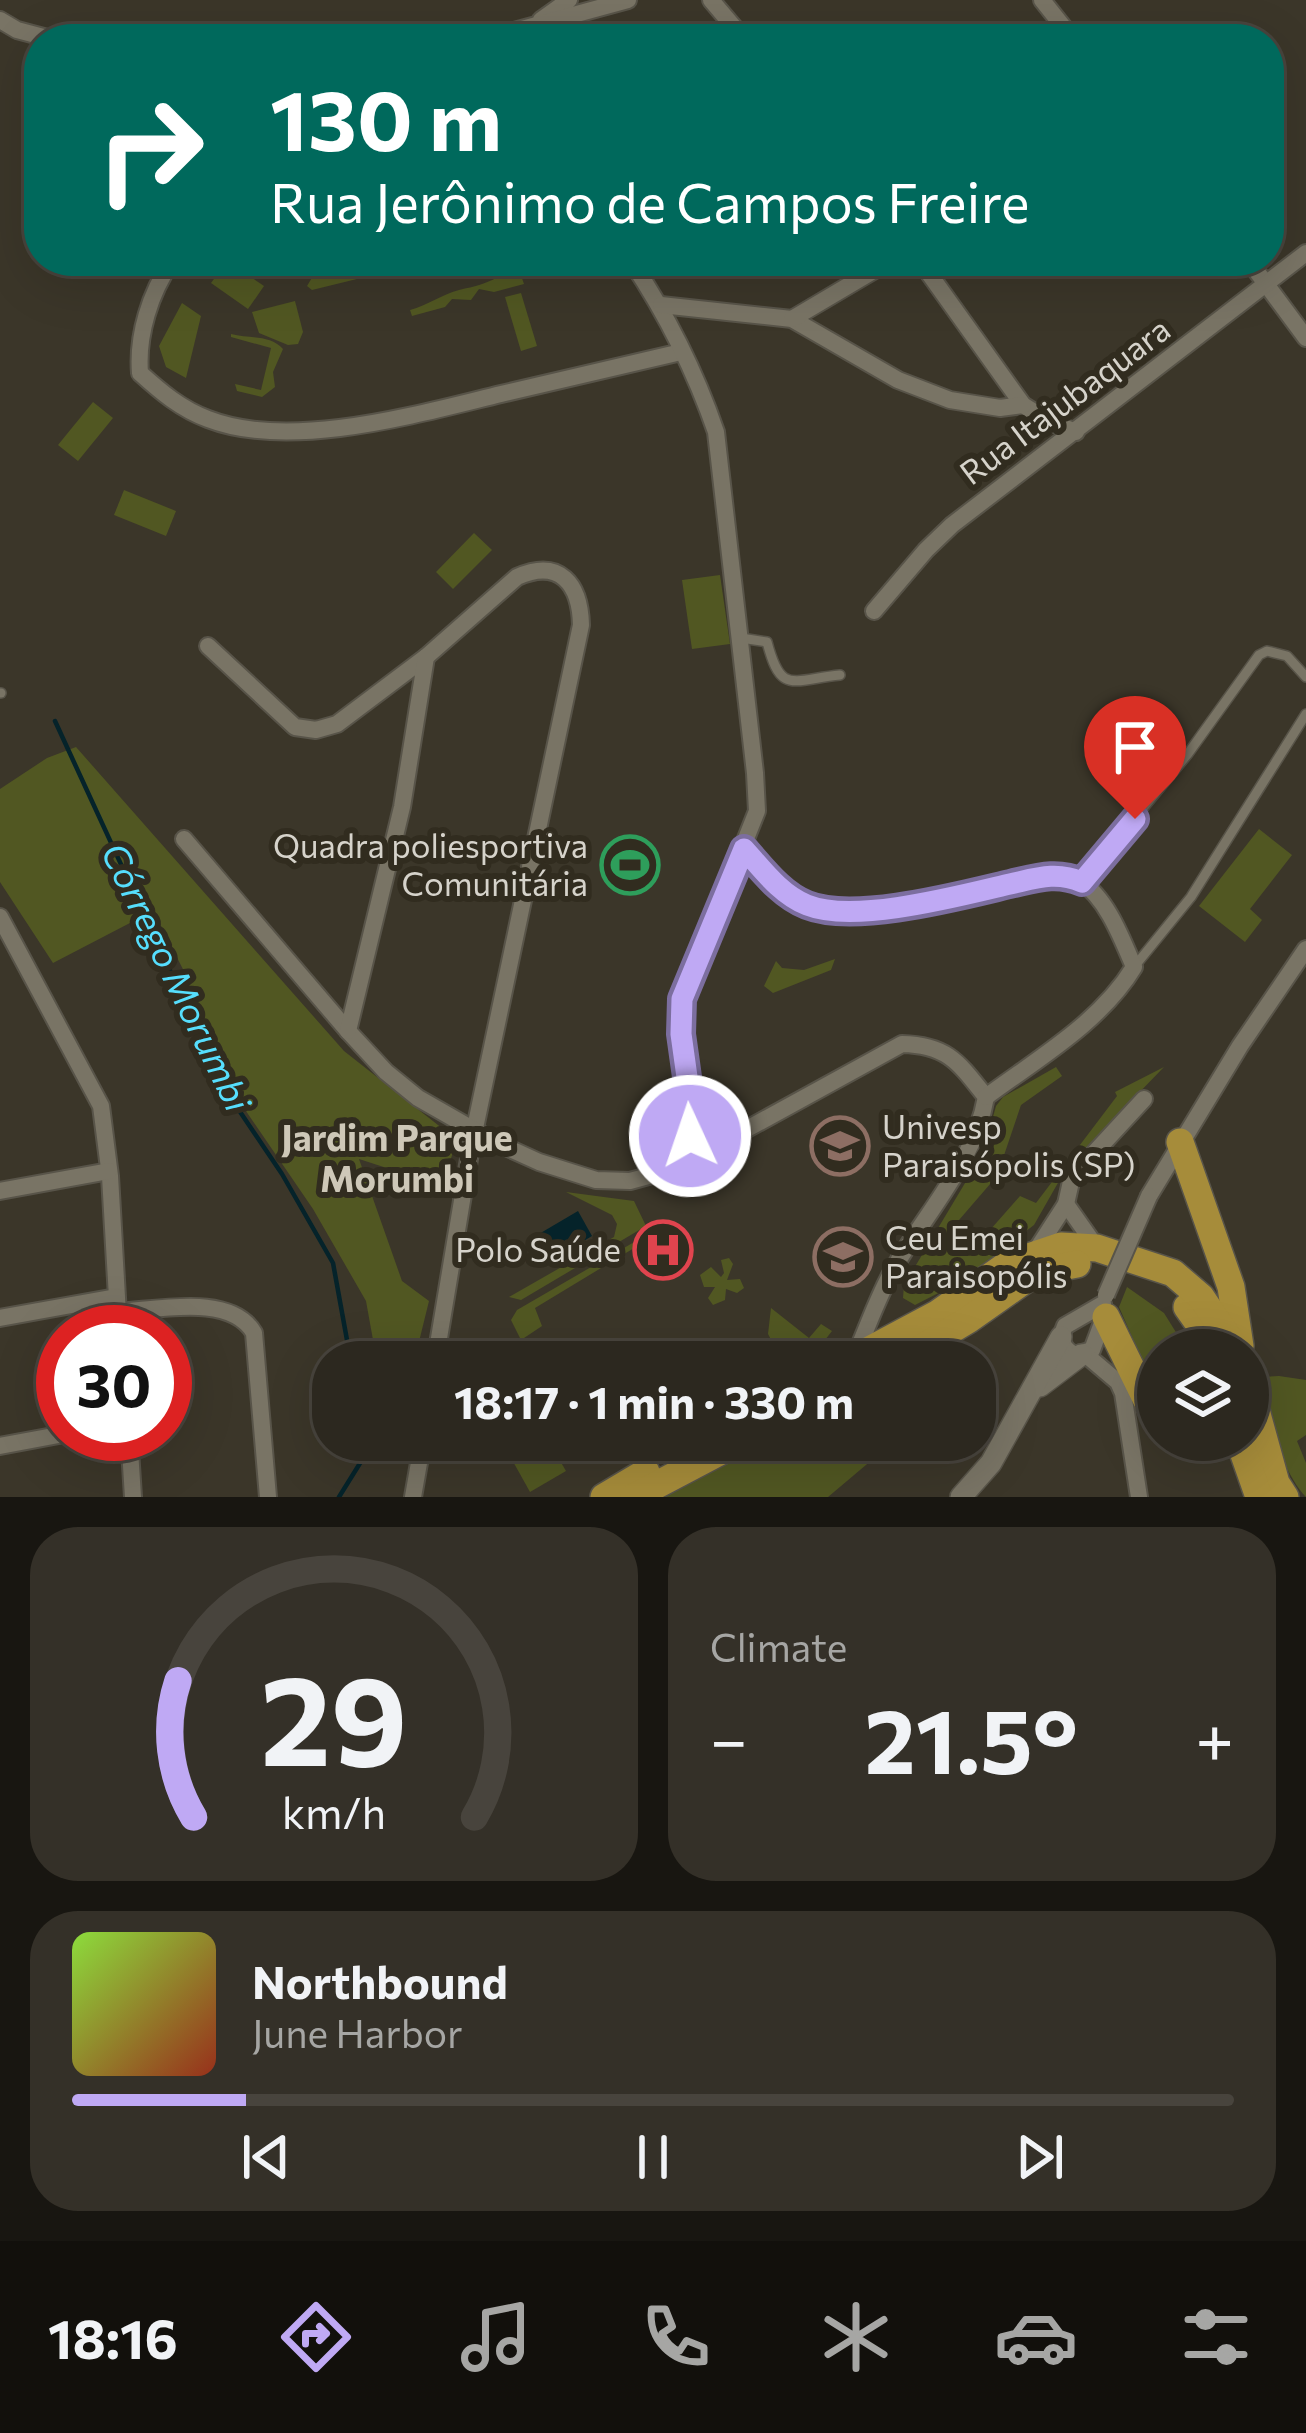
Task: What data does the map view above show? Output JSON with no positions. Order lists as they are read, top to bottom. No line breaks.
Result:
{"streets":{"street":["Rua Itajubaquara"]},"districts":["Jardim Parque Morumbi"],"water":["Córrego Morumbi"],"places":{"sports":["Quadra poliesportiva Comunitária"],"school or university":["Univesp Paraisópolis (SP)","Ceu Emei Paraisopólis"],"hospital":["Polo Saúde"]},"page":{"turn":["130 m","Rua Jerônimo de Campos Freire"],"limit":"30","trip":"18:17 · 1 min · 330 m","tile":"Climate","heat":["−","21.5°","+"],"song":["Northbound","June Harbor"],"tabs":"18:16","gauge":["29","km/h"]}}
